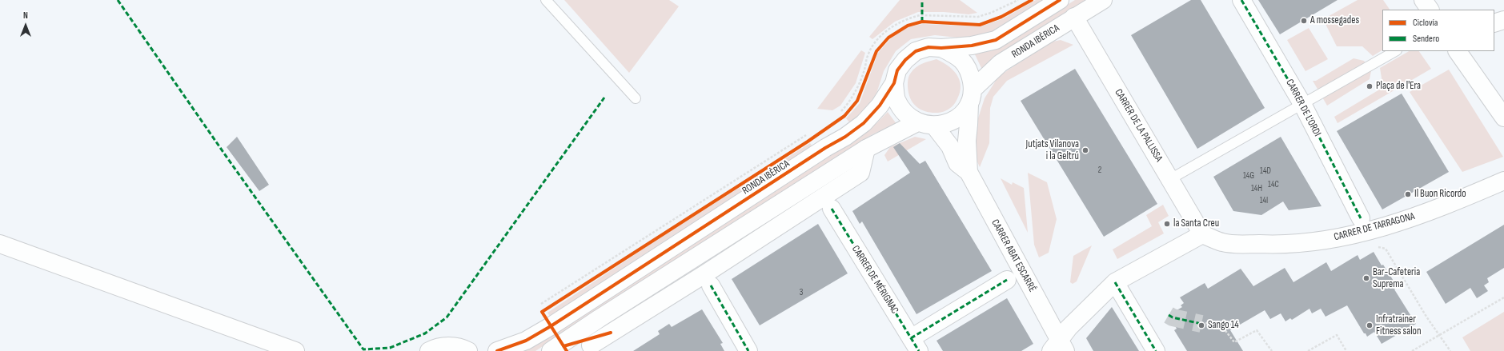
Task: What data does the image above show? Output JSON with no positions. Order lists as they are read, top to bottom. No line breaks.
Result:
{"streets":{"street":["RONDA IBÈRICA","CARRER DE L'ORDI","CARRER DE LA PALLISSA","CARRER DE TARRAGONA","CARRER ABAT ESCARRÉ","CARRER DE MÉRIGNAC"]},"crossings":[["RONDA IBÈRICA","CARRER DE LA PALLISSA"],["RONDA IBÈRICA","CARRER ABAT ESCARRÉ"],["CARRER DE LA PALLISSA","CARRER DE TARRAGONA"]],"places":["A mossegades","Plaça de l'Era","Jutjats Vilanova i la Geltrú","Il Buon Ricordo","la Santa Creu","Bar-Cafeteria Suprema","Sango 14","Infratrainer Fitness salon"],"house_numbers":["2","14D","14G","14C","14H","14I","3"],"legend":["Ciclovía","Sendero"],"north":"top"}
